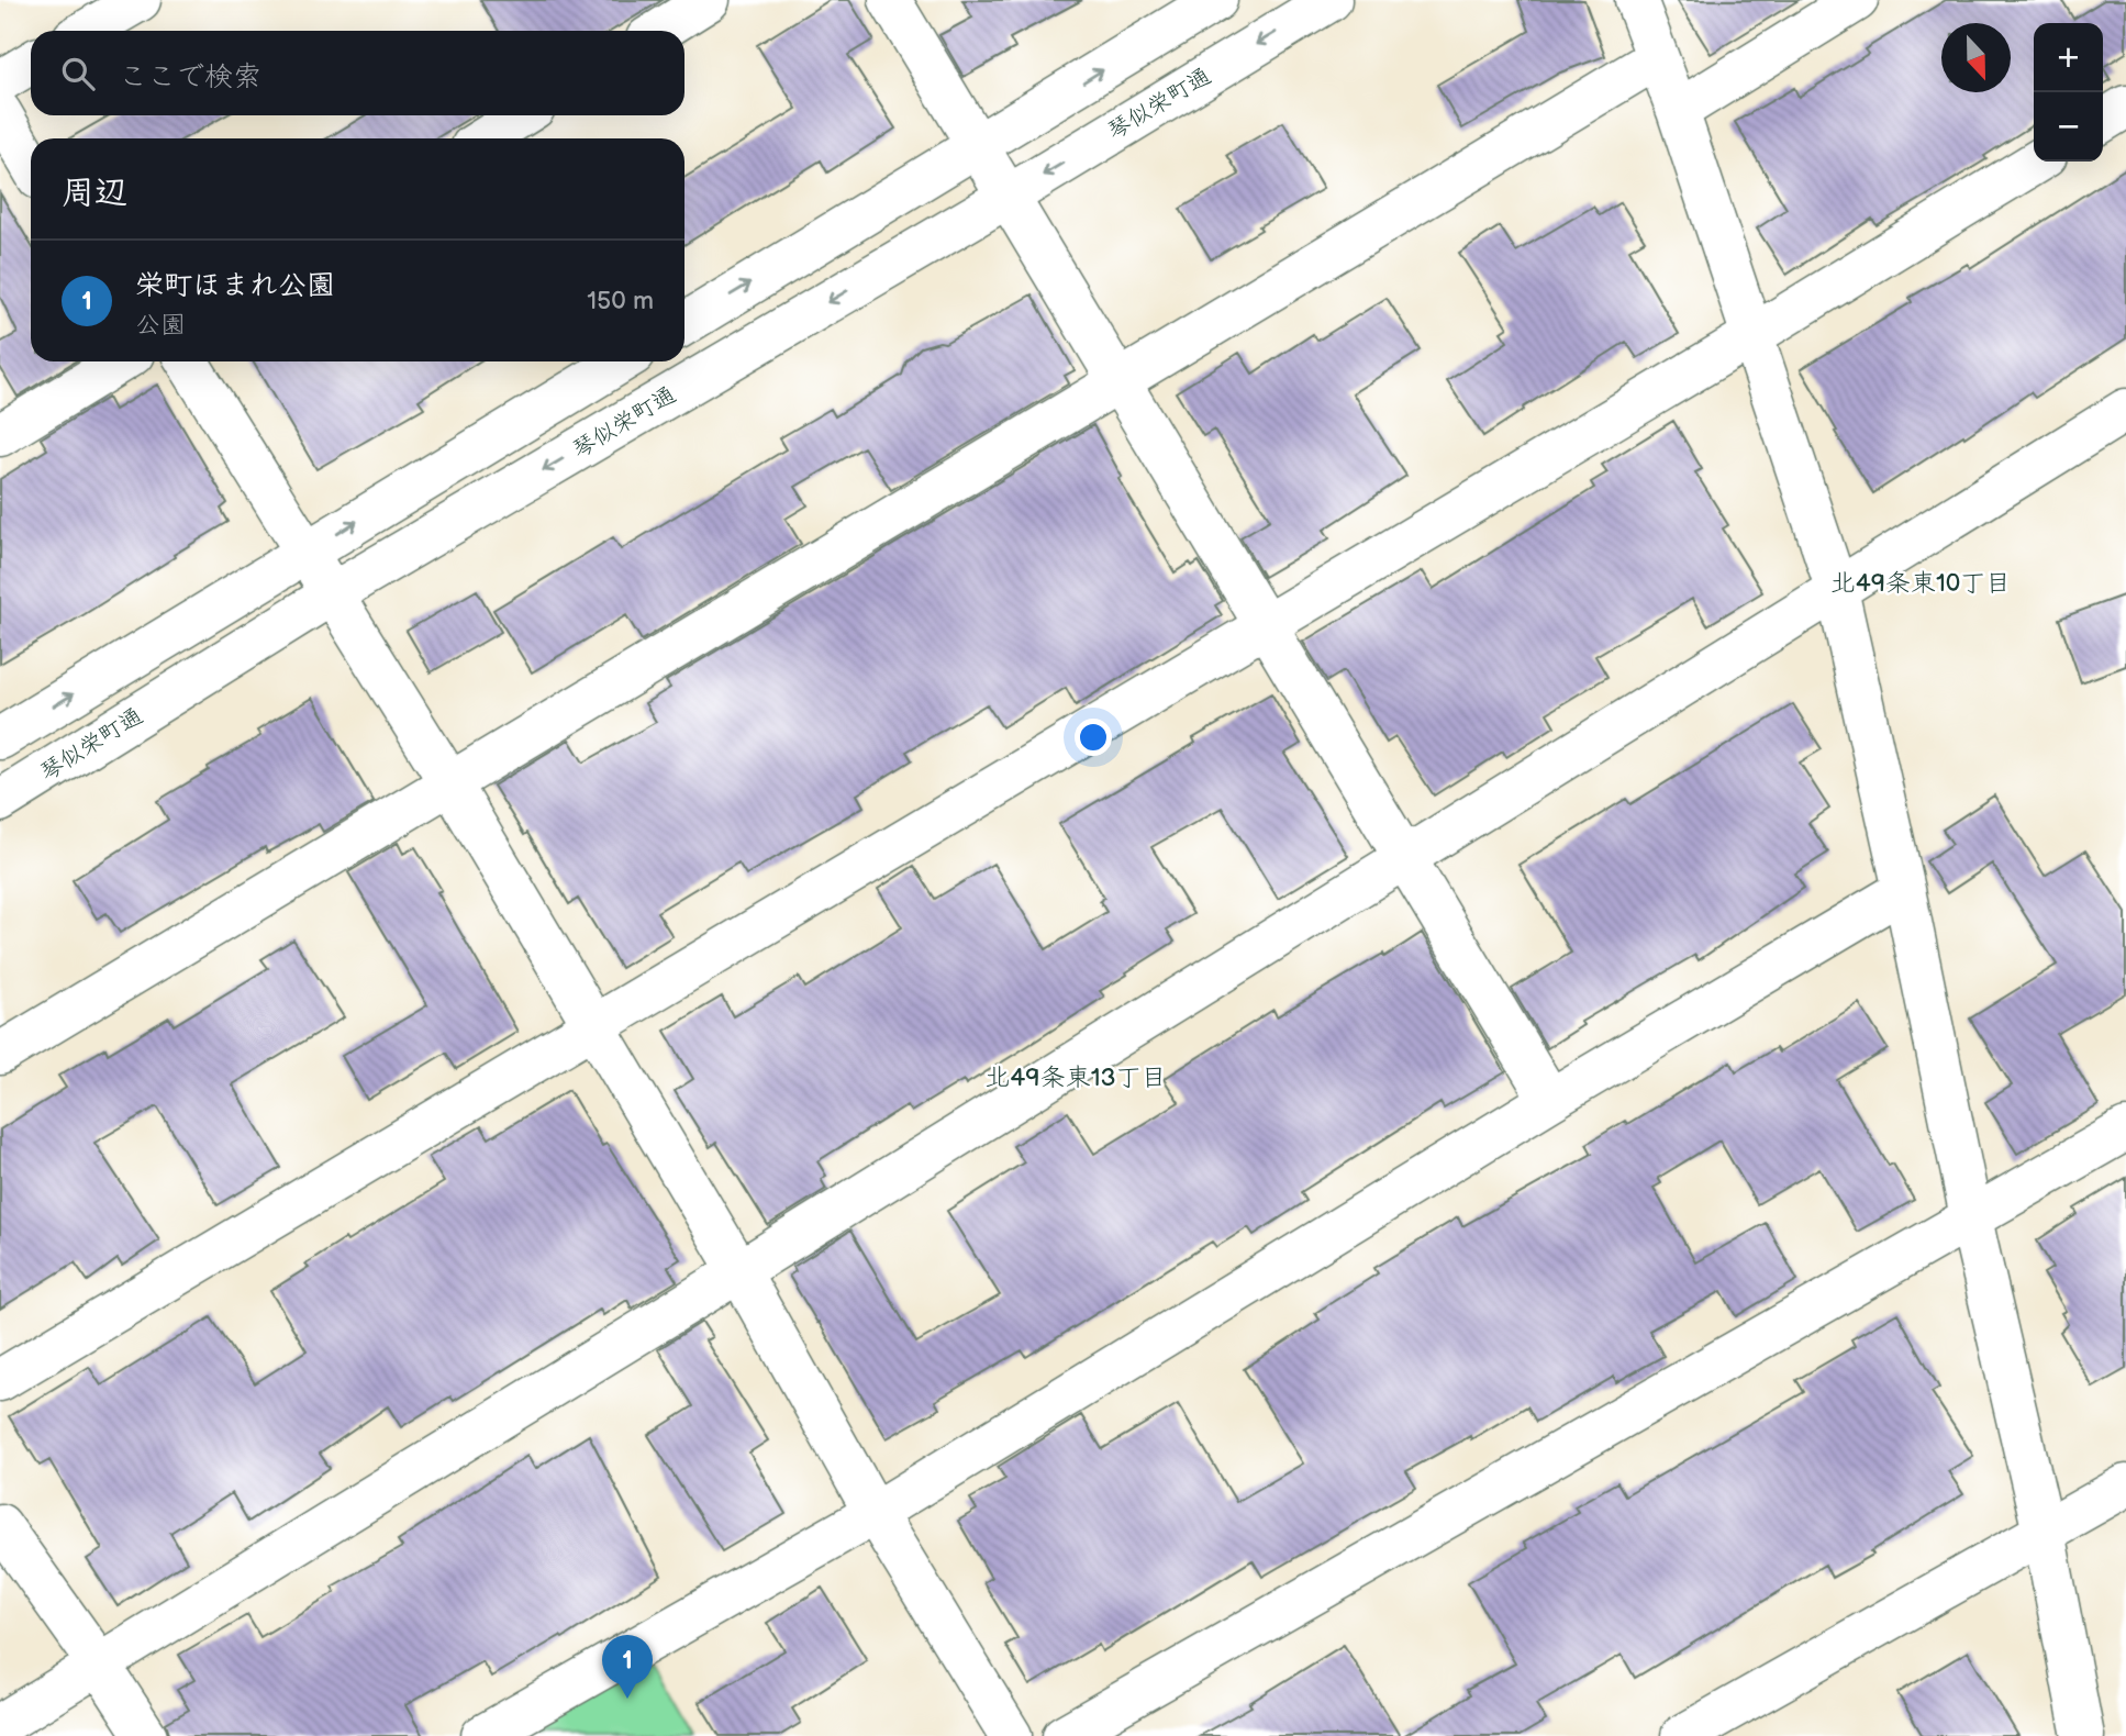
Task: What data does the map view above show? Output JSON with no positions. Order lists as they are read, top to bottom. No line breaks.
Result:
{"streets":{"street":["琴似栄町通"]},"districts":["北49条東10丁目","北49条東13丁目"],"north":"bottom","page":{"map_buttons":["+","−"],"search":"ここで検索","heading":"周辺","list":[{"mark":"1","name":"栄町ほまれ公園","note":"公園","value":"150 m"}],"pins":"1"}}
